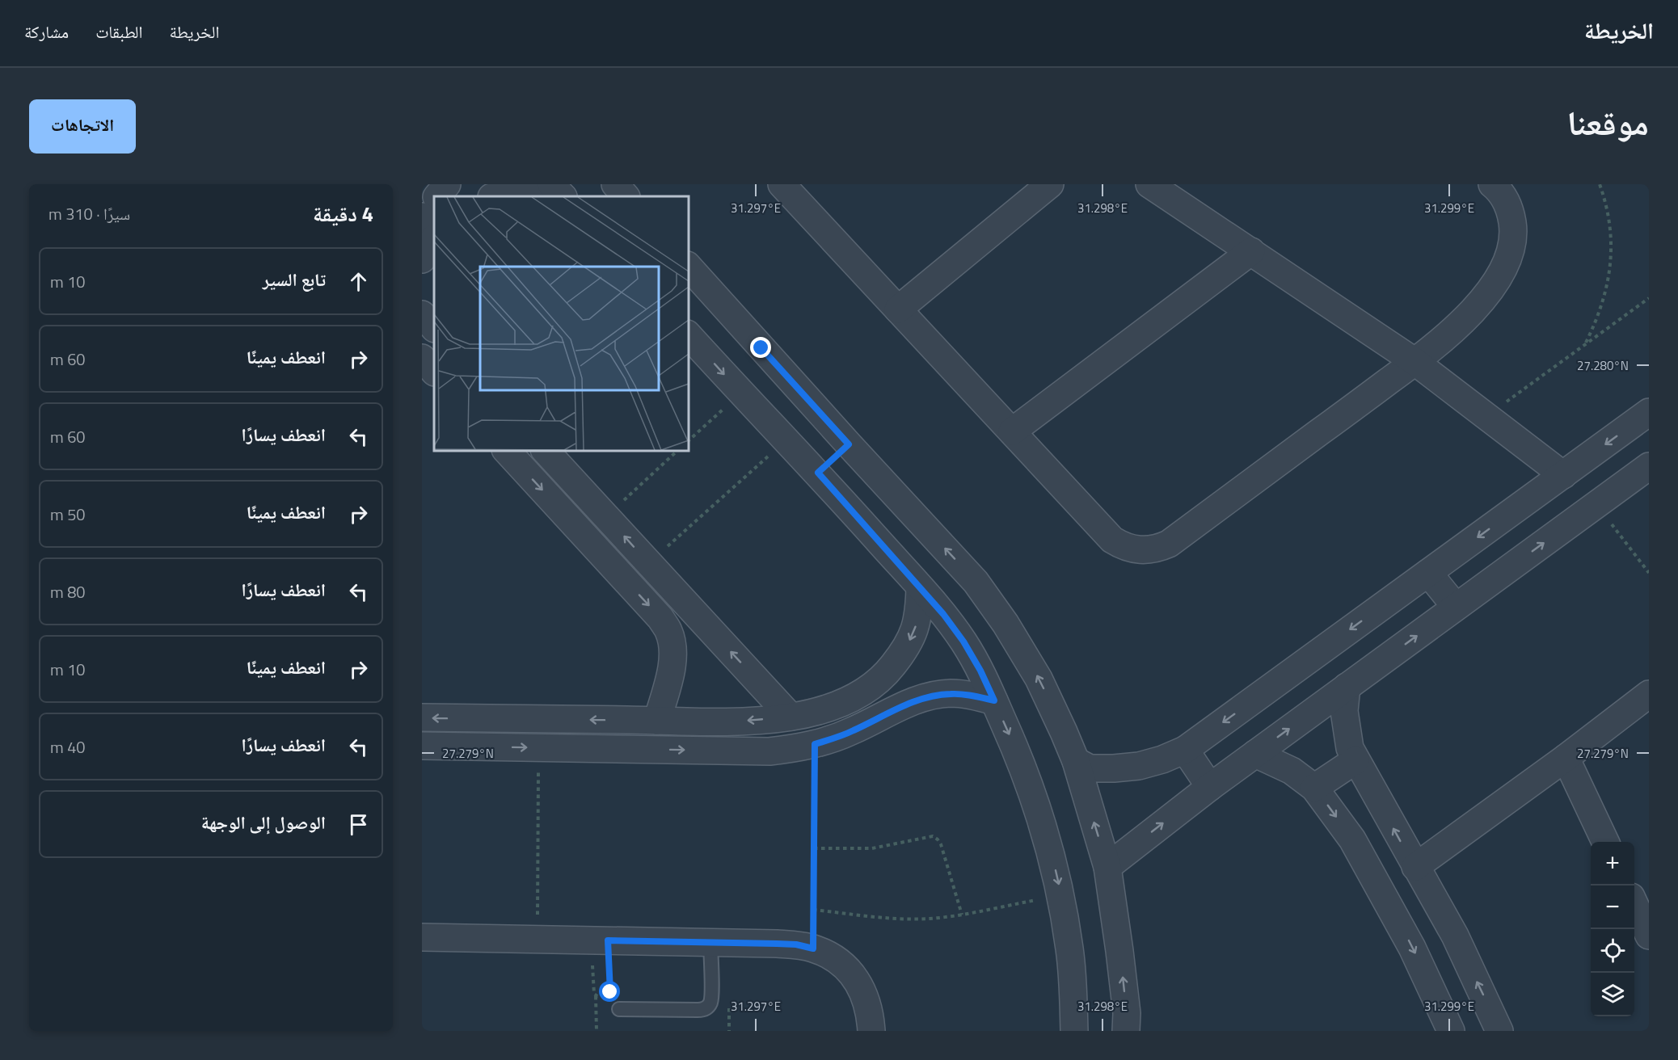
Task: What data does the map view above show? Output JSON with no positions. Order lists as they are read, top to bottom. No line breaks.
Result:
{"page":{"header":"الخريطة","nav":["الخريطة","الطبقات","مشاركة"],"title":"موقعنا","buttons":"الاتجاهات","heading":["4 دقيقة","سيرًا · 310 m"],"list":[["تابع السير","10 m"],["انعطف يمينًا","60 m"],["انعطف يسارًا","60 m"],["انعطف يمينًا","50 m"],["انعطف يسارًا","80 m"],["انعطف يمينًا","10 m"],["انعطف يسارًا","40 m"],"الوصول إلى الوجهة"],"map_buttons":["+","−"]},"coordinates":["31.297°E","31.298°E","31.299°E","27.280°N","27.279°N"]}
